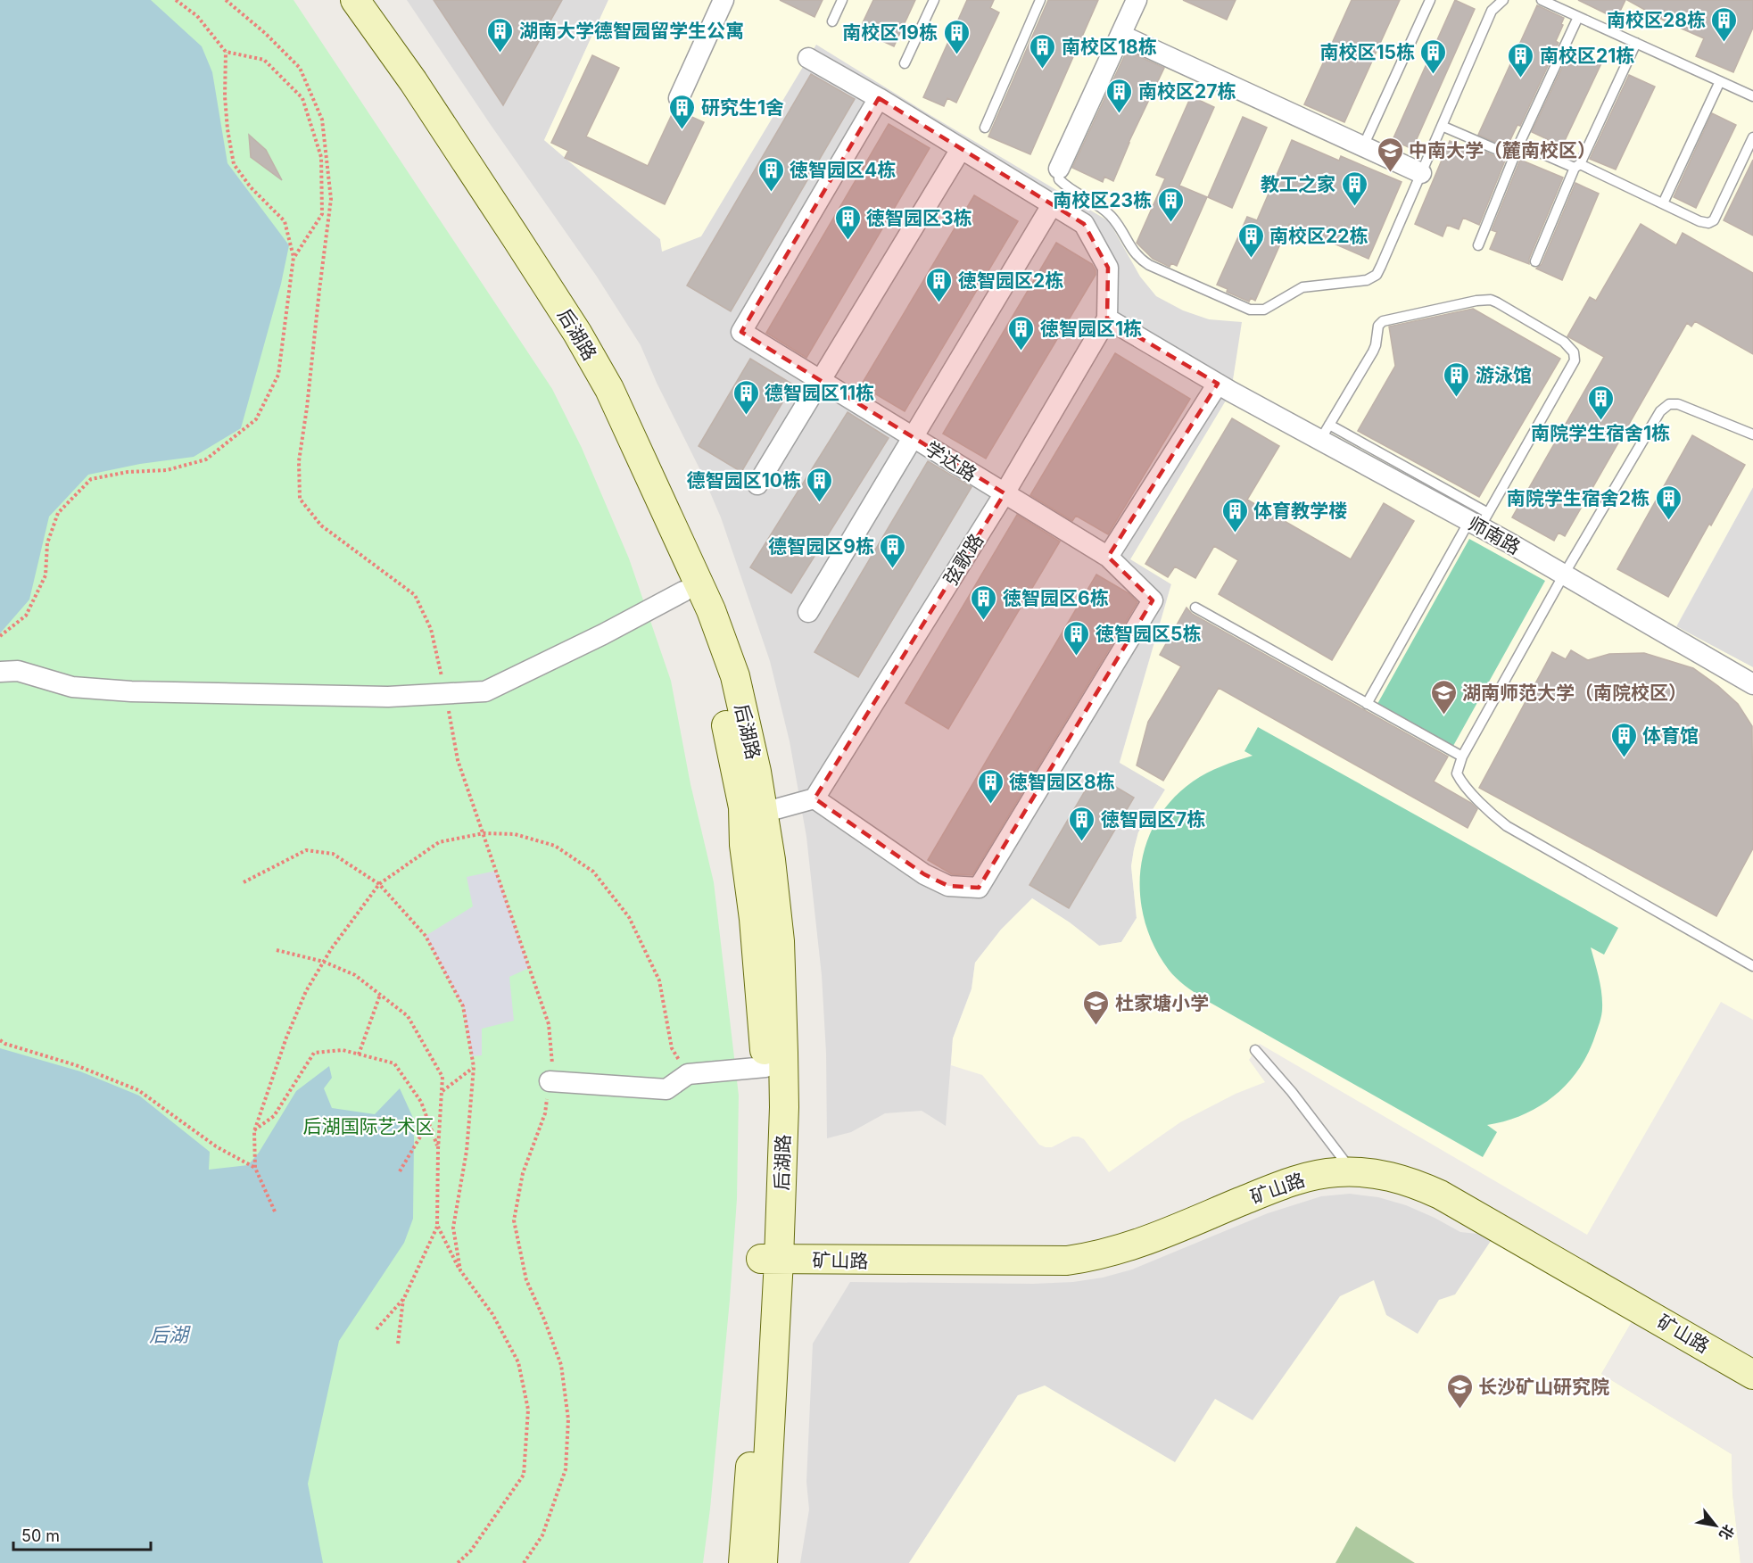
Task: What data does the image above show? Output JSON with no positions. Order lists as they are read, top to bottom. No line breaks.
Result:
{"streets":{"main road":["后湖路","矿山路"],"street":["学达路","师南路","弦歌路"]},"crossings":[["后湖路","矿山路"],["学达路","弦歌路"],["师南路","弦歌路"]],"water":["后湖"],"parks":["后湖国际艺术区"],"places":{"building":["南校区28栋","湖南大学德智园留学生公寓","南校区19栋","南校区18栋","南校区15栋","南校区21栋","南校区27栋","研究生1舍","徳智园区4栋","教工之家","南校区23栋","徳智园区3栋","南校区22栋","徳智园区2栋","徳智园区1栋","游泳馆","德智园区11栋","南院学生宿舍1栋","德智园区10栋","南院学生宿舍2栋","体育教学楼","德智园区9栋","徳智园区6栋","徳智园区5栋","体育馆","徳智园区8栋","徳智园区7栋"],"school or university":["中南大学（麓南校区）","湖南师范大学（南院校区）","杜家塘小学","长沙矿山研究院"]},"scale_bar":"50 m","north":"bottom right"}
